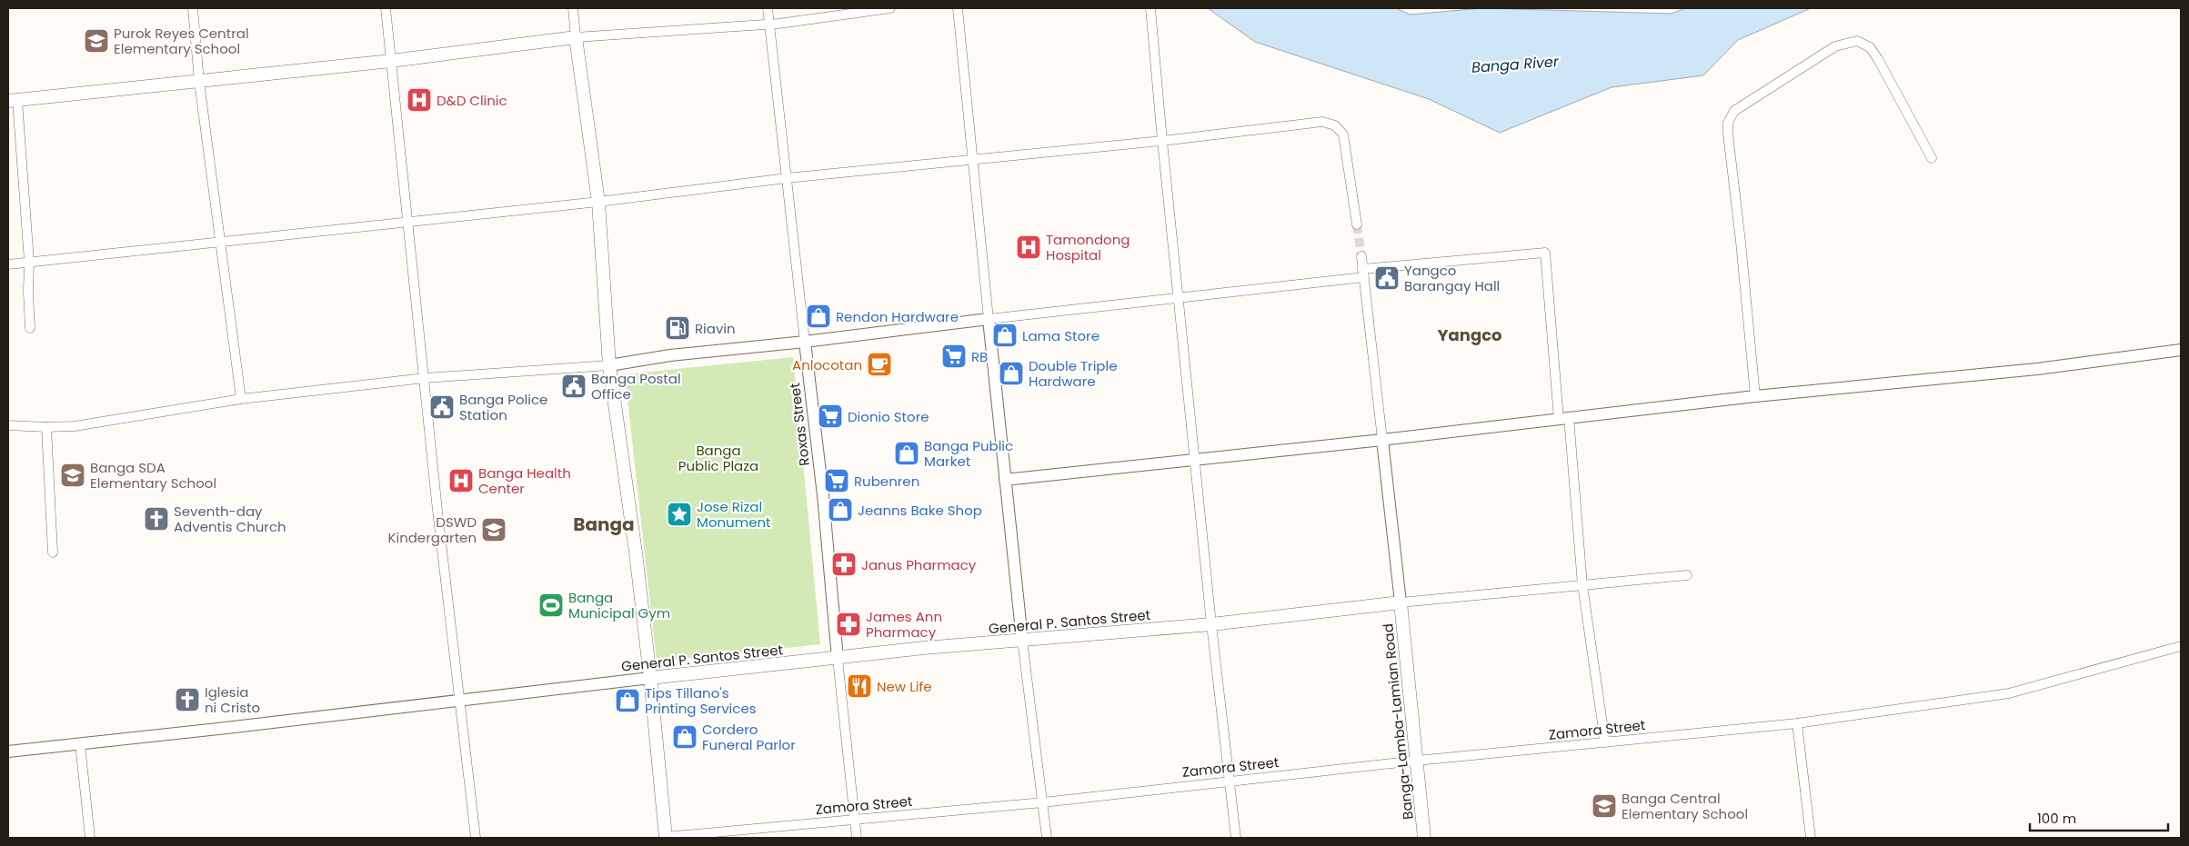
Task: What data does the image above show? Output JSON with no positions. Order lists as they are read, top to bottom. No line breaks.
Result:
{"streets":{"main road":["General P. Santos Street","Banga-Lamba-Lamian Road"],"street":["Roxas Street","Zamora Street"]},"crossings":[["Roxas Street","General P. Santos Street"],["Roxas Street","Zamora Street"],["General P. Santos Street","Banga-Lamba-Lamian Road"],["Banga-Lamba-Lamian Road","Zamora Street"]],"districts":["Yangco","Banga"],"water":["Banga River"],"parks":["Banga Public Plaza"],"places":{"school or university":["Purok Reyes Central Elementary School","Banga SDA Elementary School","DSWD Kindergarten","Banga Central Elementary School"],"hospital":["D&D Clinic","Tamondong Hospital","Banga Health Center"],"public building":["Yangco Barangay Hall","Banga Postal Office","Banga Police Station"],"shop":["Rendon Hardware","Lama Store","Double Triple Hardware","Banga Public Market","Jeanns Bake Shop","Tips Tillano's Printing Services","Cordero Funeral Parlor"],"fuel station":["Riavin"],"supermarket":["RB","Dionio Store","Rubenren"],"cafe":["Anlocotan"],"place":["Jose Rizal Monument"],"church":["Seventh-day Adventis Church","Iglesia ni Cristo"],"pharmacy":["Janus Pharmacy","James Ann Pharmacy"],"sports":["Banga Municipal Gym"],"restaurant":["New Life"]},"scale_bar":"100 m"}
